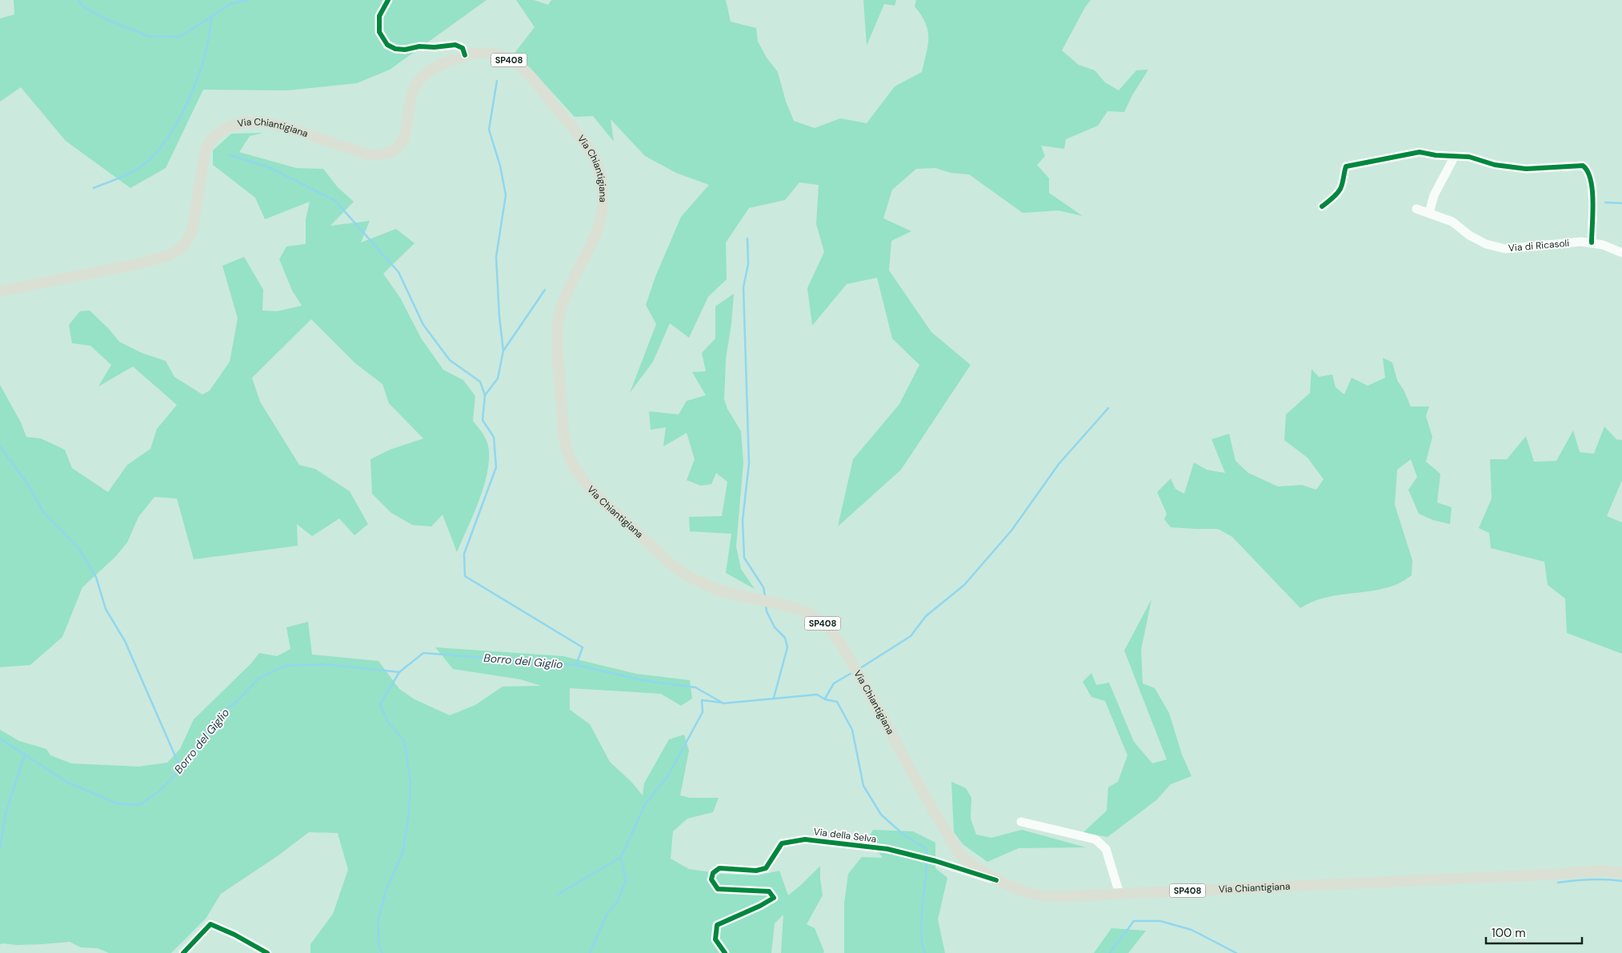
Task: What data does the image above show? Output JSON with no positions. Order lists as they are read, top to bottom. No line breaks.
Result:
{"streets":{"main road":["SP408","Via Chiantigiana"],"street":["Via di Ricasoli","Via della Selva"]},"crossings":[["Via Chiantigiana","Via della Selva"]],"water":["Borro del Giglio"],"scale_bar":"100 m"}
